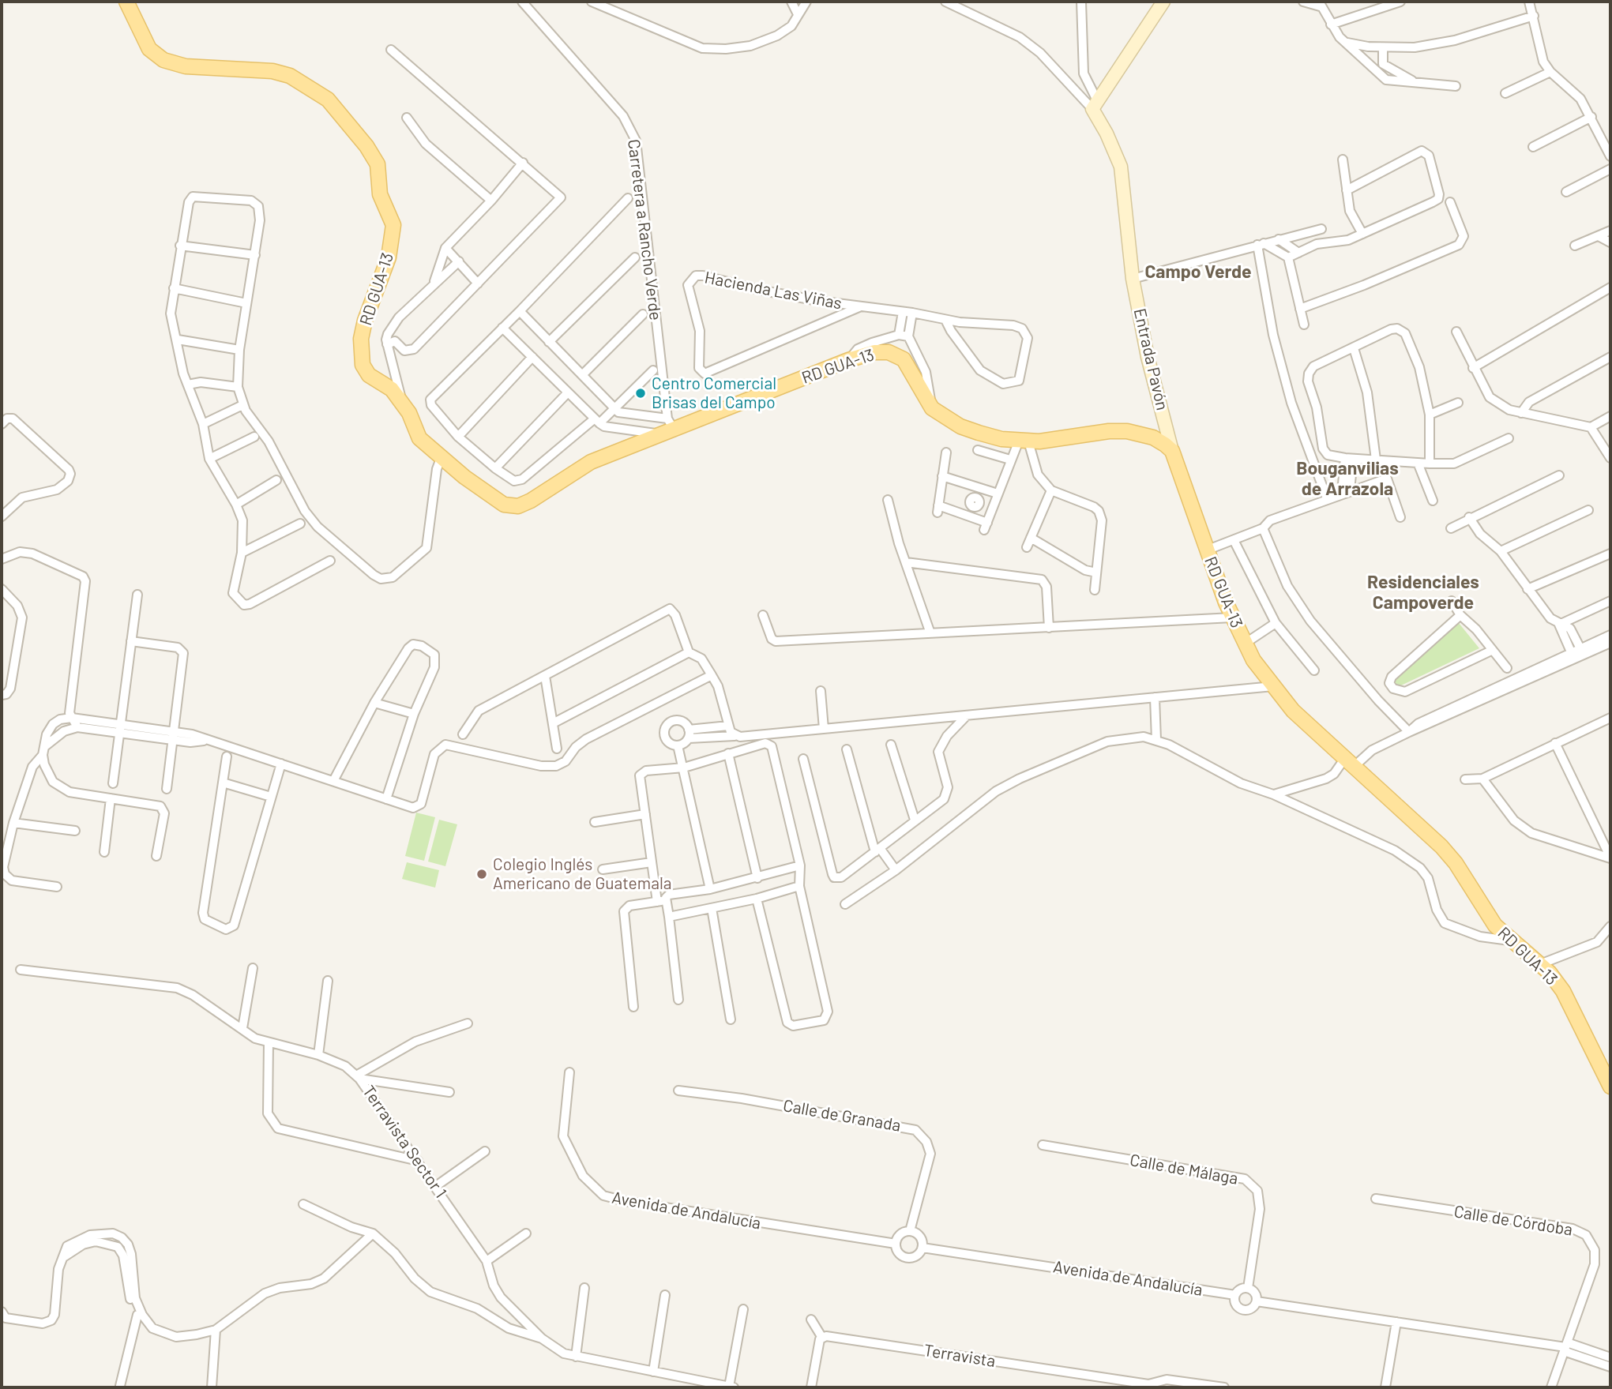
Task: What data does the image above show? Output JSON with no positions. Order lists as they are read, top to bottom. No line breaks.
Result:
{"streets":{"main road":["RD GUA-13"],"street":["Carretera a Rancho Verde","Hacienda Las Viñas","Entrada Pavón","Calle de Granada","Terravista Sector 1","Calle de Málaga","Avenida de Andalucía","Calle de Córdoba","Terravista"]},"crossings":[["Carretera a Rancho Verde","RD GUA-13"],["RD GUA-13","Entrada Pavón"],["Calle de Granada","Avenida de Andalucía"],["Calle de Málaga","Avenida de Andalucía"]],"districts":["Campo Verde","Bouganvilias de Arrazola","Residenciales Campoverde"],"places":["Centro Comercial Brisas del Campo","Colegio Inglés Americano de Guatemala"]}
